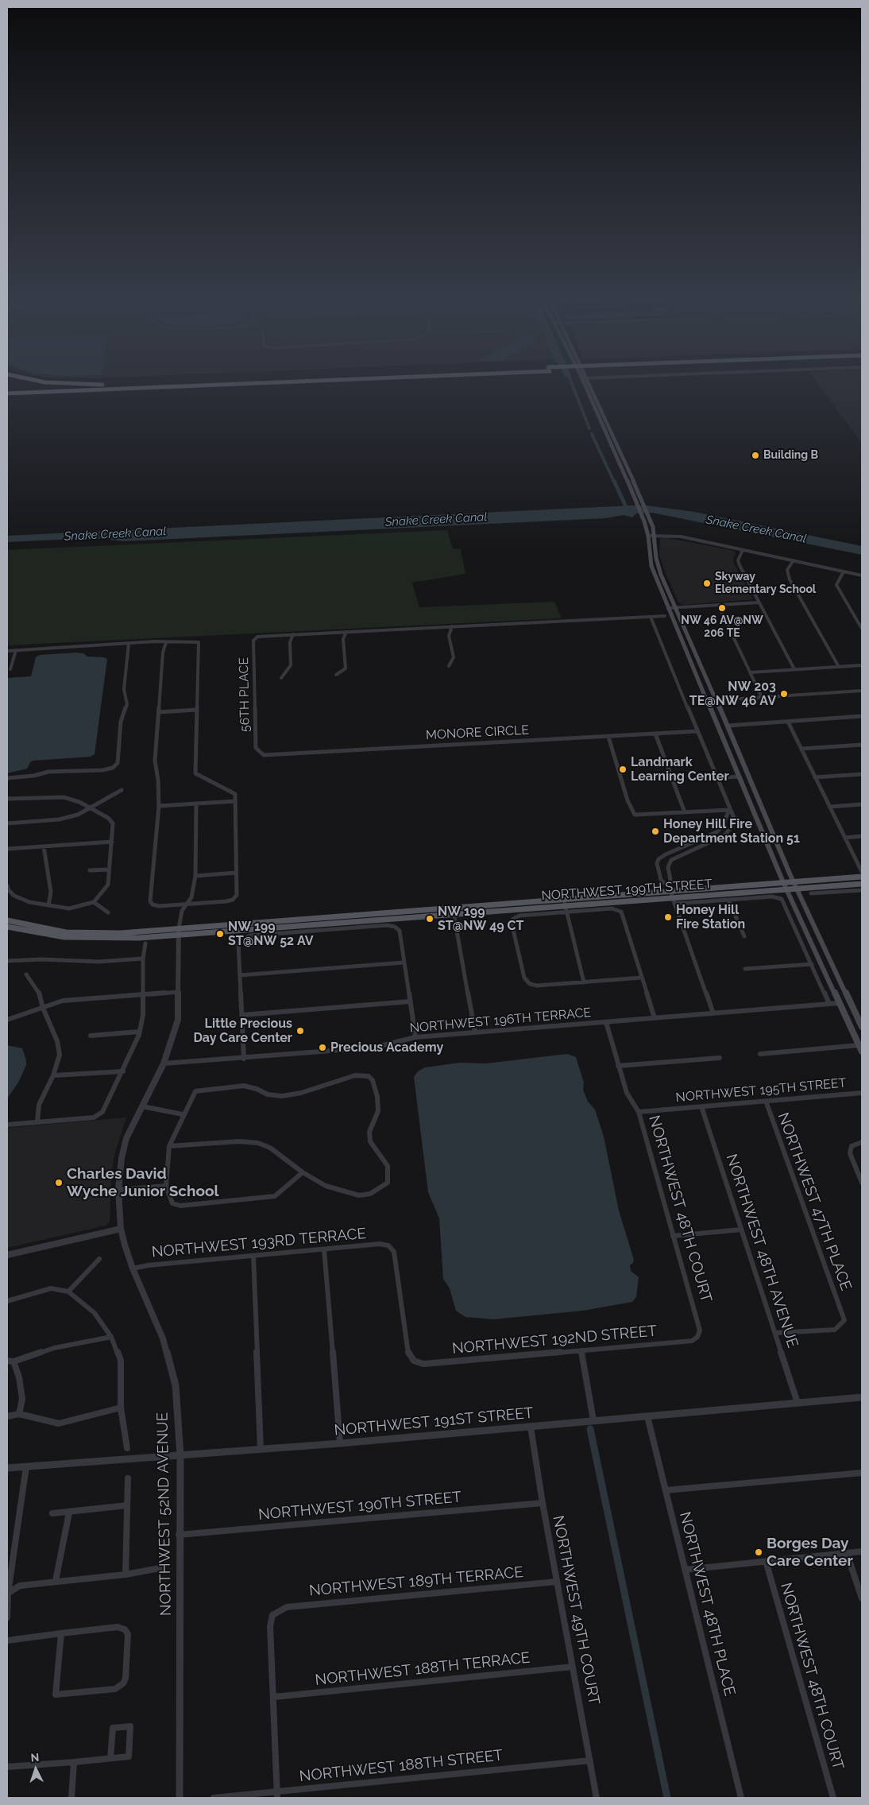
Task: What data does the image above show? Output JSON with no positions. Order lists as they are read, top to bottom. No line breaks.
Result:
{"streets":{"main road":["NORTHWEST 199TH STREET"],"street":["56TH PLACE","MONORE CIRCLE","NORTHWEST 196TH TERRACE","NORTHWEST 195TH STREET","NORTHWEST 47TH PLACE","NORTHWEST 48TH COURT","NORTHWEST 193RD TERRACE","NORTHWEST 48TH AVENUE","NORTHWEST 192ND STREET","NORTHWEST 191ST STREET","NORTHWEST 190TH STREET","NORTHWEST 52ND AVENUE","NORTHWEST 189TH TERRACE","NORTHWEST 48TH PLACE","NORTHWEST 49TH COURT","NORTHWEST 188TH TERRACE","NORTHWEST 188TH STREET"]},"crossings":[["56TH PLACE","MONORE CIRCLE"],["NORTHWEST 199TH STREET","NORTHWEST 52ND AVENUE"],["NORTHWEST 196TH TERRACE","NORTHWEST 48TH COURT"],["NORTHWEST 196TH TERRACE","NORTHWEST 52ND AVENUE"],["NORTHWEST 195TH STREET","NORTHWEST 47TH PLACE"],["NORTHWEST 195TH STREET","NORTHWEST 48TH COURT"],["NORTHWEST 195TH STREET","NORTHWEST 48TH AVENUE"],["NORTHWEST 47TH PLACE","NORTHWEST 48TH AVENUE"],["NORTHWEST 48TH COURT","NORTHWEST 192ND STREET"],["NORTHWEST 193RD TERRACE","NORTHWEST 192ND STREET"],["NORTHWEST 193RD TERRACE","NORTHWEST 52ND AVENUE"],["NORTHWEST 48TH AVENUE","NORTHWEST 191ST STREET"],["NORTHWEST 191ST STREET","NORTHWEST 52ND AVENUE"],["NORTHWEST 191ST STREET","NORTHWEST 48TH PLACE"],["NORTHWEST 191ST STREET","NORTHWEST 49TH COURT"],["NORTHWEST 190TH STREET","NORTHWEST 52ND AVENUE"],["NORTHWEST 190TH STREET","NORTHWEST 49TH COURT"],["NORTHWEST 189TH TERRACE","NORTHWEST 49TH COURT"],["NORTHWEST 189TH TERRACE","NORTHWEST 188TH TERRACE"],["NORTHWEST 49TH COURT","NORTHWEST 188TH TERRACE"],["NORTHWEST 49TH COURT","NORTHWEST 188TH STREET"]],"water":["Snake Creek Canal"],"places":["Building B","Skyway Elementary School","NW 46 AV@NW 206 TE","NW 203 TE@NW 46 AV","Landmark Learning Center","Honey Hill Fire Department Station 51","Honey Hill Fire Station","NW 199 ST@NW 49 CT","NW 199 ST@NW 52 AV","Little Precious Day Care Center","Precious Academy","Charles David Wyche Junior School","Borges Day Care Center"],"north":"top"}
